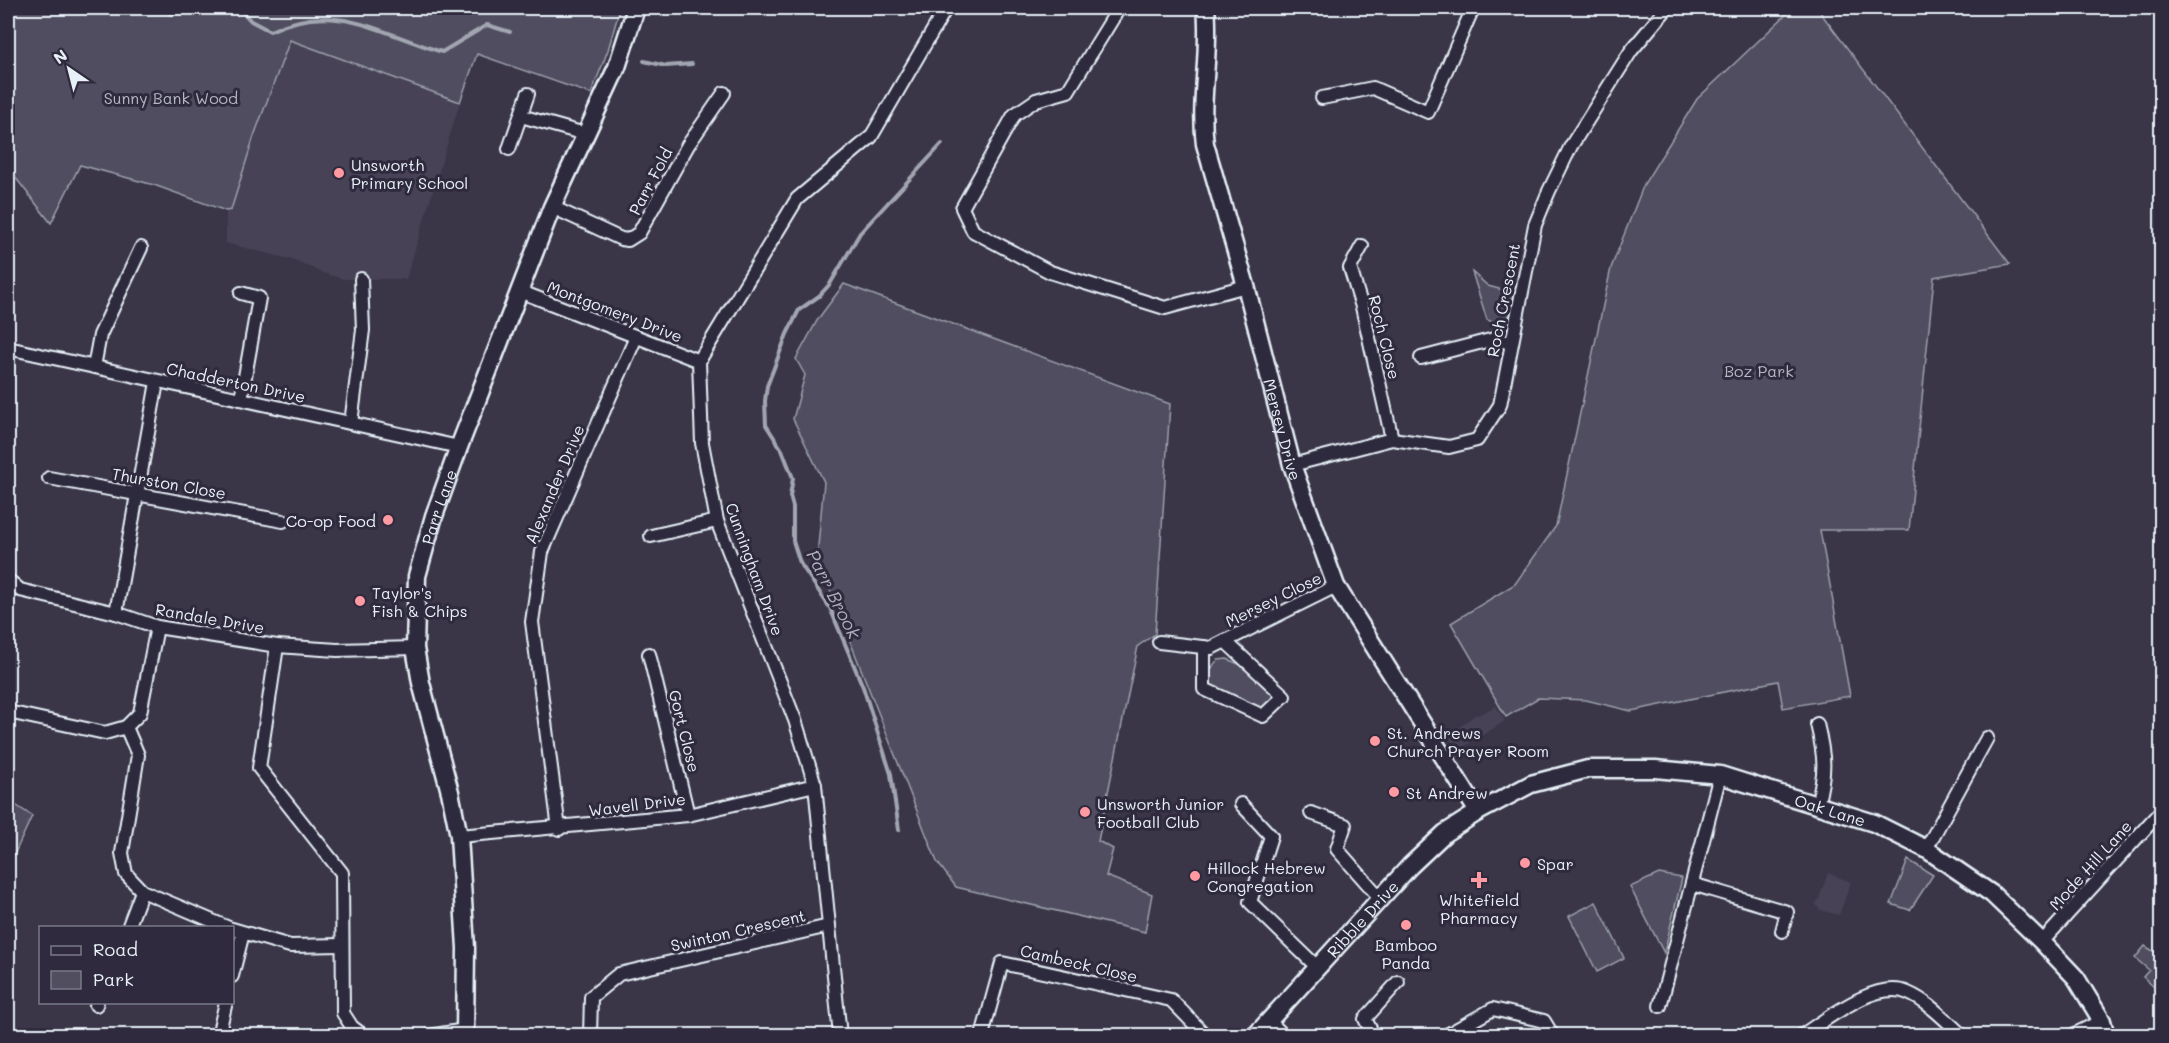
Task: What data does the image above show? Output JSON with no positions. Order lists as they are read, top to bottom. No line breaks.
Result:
{"streets":{"street":["Parr Fold","Roch Crescent","Montgomery Drive","Roch Close","Chadderton Drive","Mersey Drive","Thurston Close","Alexander Drive","Parr Lane","Cunningham Drive","Mersey Close","Randale Drive","Gort Close","Wavell Drive","Oak Lane","Mode Hill Lane","Ribble Drive","Swinton Crescent","Cambeck Close"]},"crossings":[["Parr Fold","Parr Lane"],["Roch Crescent","Roch Close"],["Roch Crescent","Mersey Drive"],["Montgomery Drive","Alexander Drive"],["Montgomery Drive","Parr Lane"],["Montgomery Drive","Cunningham Drive"],["Chadderton Drive","Parr Lane"],["Mersey Drive","Mersey Close"],["Mersey Drive","Oak Lane"],["Mersey Drive","Ribble Drive"],["Alexander Drive","Wavell Drive"],["Parr Lane","Randale Drive"],["Parr Lane","Wavell Drive"],["Cunningham Drive","Wavell Drive"],["Cunningham Drive","Swinton Crescent"],["Gort Close","Wavell Drive"],["Oak Lane","Mode Hill Lane"],["Oak Lane","Ribble Drive"]],"water":["Parr Brook"],"parks":["Sunny Bank Wood","Boz Park"],"places":{"other":["Unsworth Primary School","Co-op Food","Taylor's Fish & Chips","St. Andrews Church Prayer Room","St Andrew","Unsworth Junior Football Club","Spar","Hillock Hebrew Congregation","Bamboo Panda"],"health":["Whitefield Pharmacy"]},"legend":["Road","Park"],"north":"top left"}
